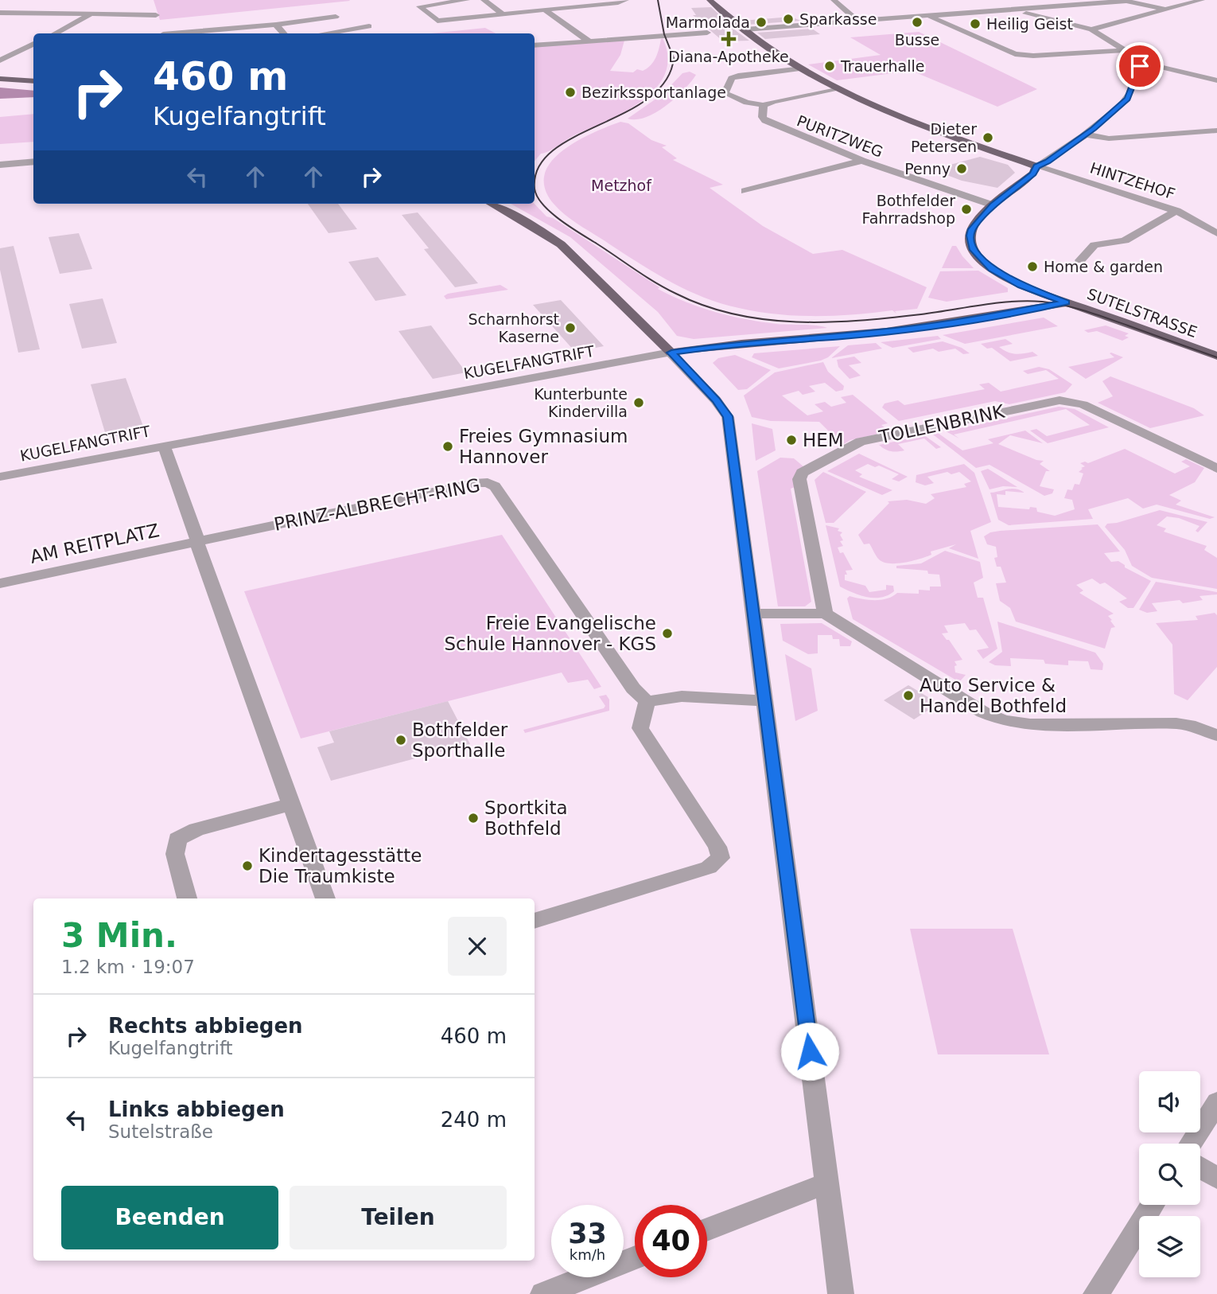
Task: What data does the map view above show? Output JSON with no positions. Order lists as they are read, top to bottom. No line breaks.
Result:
{"streets":{"main road":["SUTELSTRASSE","KUGELFANGTRIFT"],"street":["PURITZWEG","HINTZEHOF","TOLLENBRINK","PRINZ-ALBRECHT-RING","AM REITPLATZ"]},"crossings":[["PURITZWEG","SUTELSTRASSE"],["HINTZEHOF","SUTELSTRASSE"],["SUTELSTRASSE","KUGELFANGTRIFT"],["PRINZ-ALBRECHT-RING","AM REITPLATZ"]],"parks":["Metzhof"],"places":{"other":["Sparkasse","Marmolada","Busse","Heilig Geist","Trauerhalle","Bezirkssportanlage","Dieter Petersen","Penny","Bothfelder Fahrradshop","Home & garden","Scharnhorst Kaserne","Kunterbunte Kindervilla","HEM","Freies Gymnasium Hannover","Freie Evangelische Schule Hannover - KGS","Auto Service & Handel Bothfeld","Bothfelder Sporthalle","Sportkita Bothfeld","Kindertagesstätte Die Traumkiste"],"health":["Diana-Apotheke"]},"page":{"turn":["460 m","Kugelfangtrift"],"heading":["3 Min.","1.2 km · 19:07"],"list":[{"name":"Rechts abbiegen","note":"Kugelfangtrift","value":"460 m"},{"name":"Links abbiegen","note":"Sutelstraße","value":"240 m"}],"buttons":["Beenden","Teilen"],"speed":"33 km/h","limit":"40"}}
